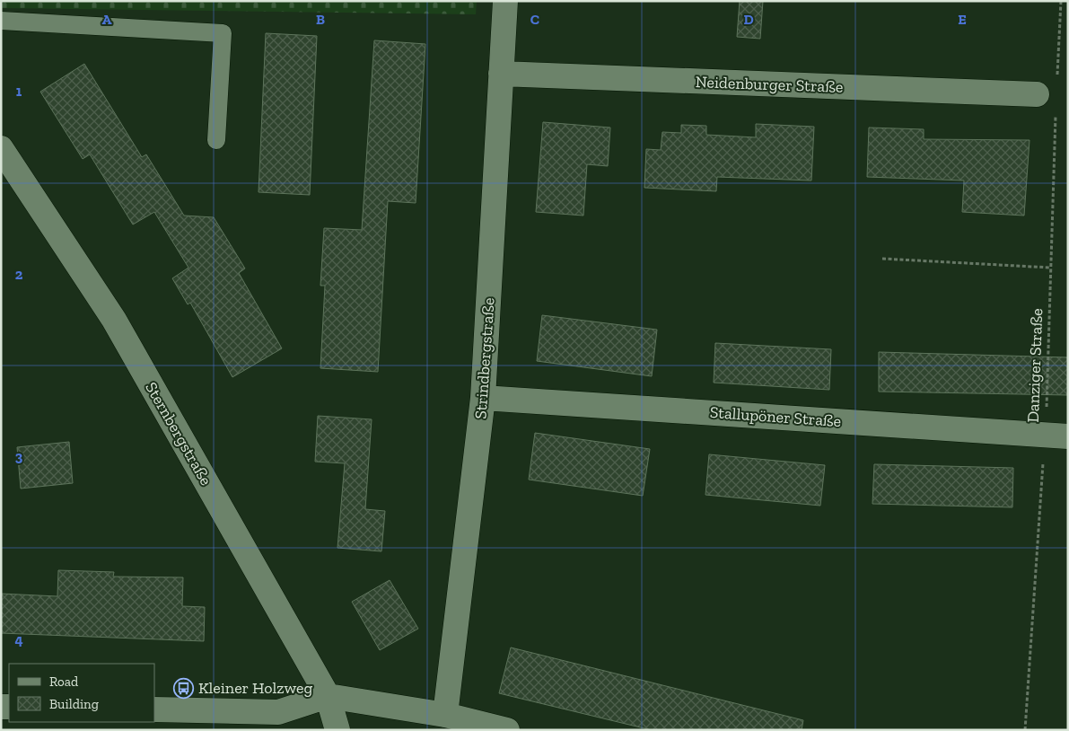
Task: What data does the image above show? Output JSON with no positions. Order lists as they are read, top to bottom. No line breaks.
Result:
{"streets":{"street":["Neidenburger Straße","Strindbergstraße","Stallupöner Straße","Sternbergstraße"],"path":["Danziger Straße"]},"crossings":[["Neidenburger Straße","Strindbergstraße"],["Strindbergstraße","Stallupöner Straße"],["Danziger Straße","Stallupöner Straße"]],"places":{"bus stop":["Kleiner Holzweg"]},"legend":["Road","Building"],"grid":{"columns":["A","B","C","D","E"],"rows":["1","2","3","4"]}}
